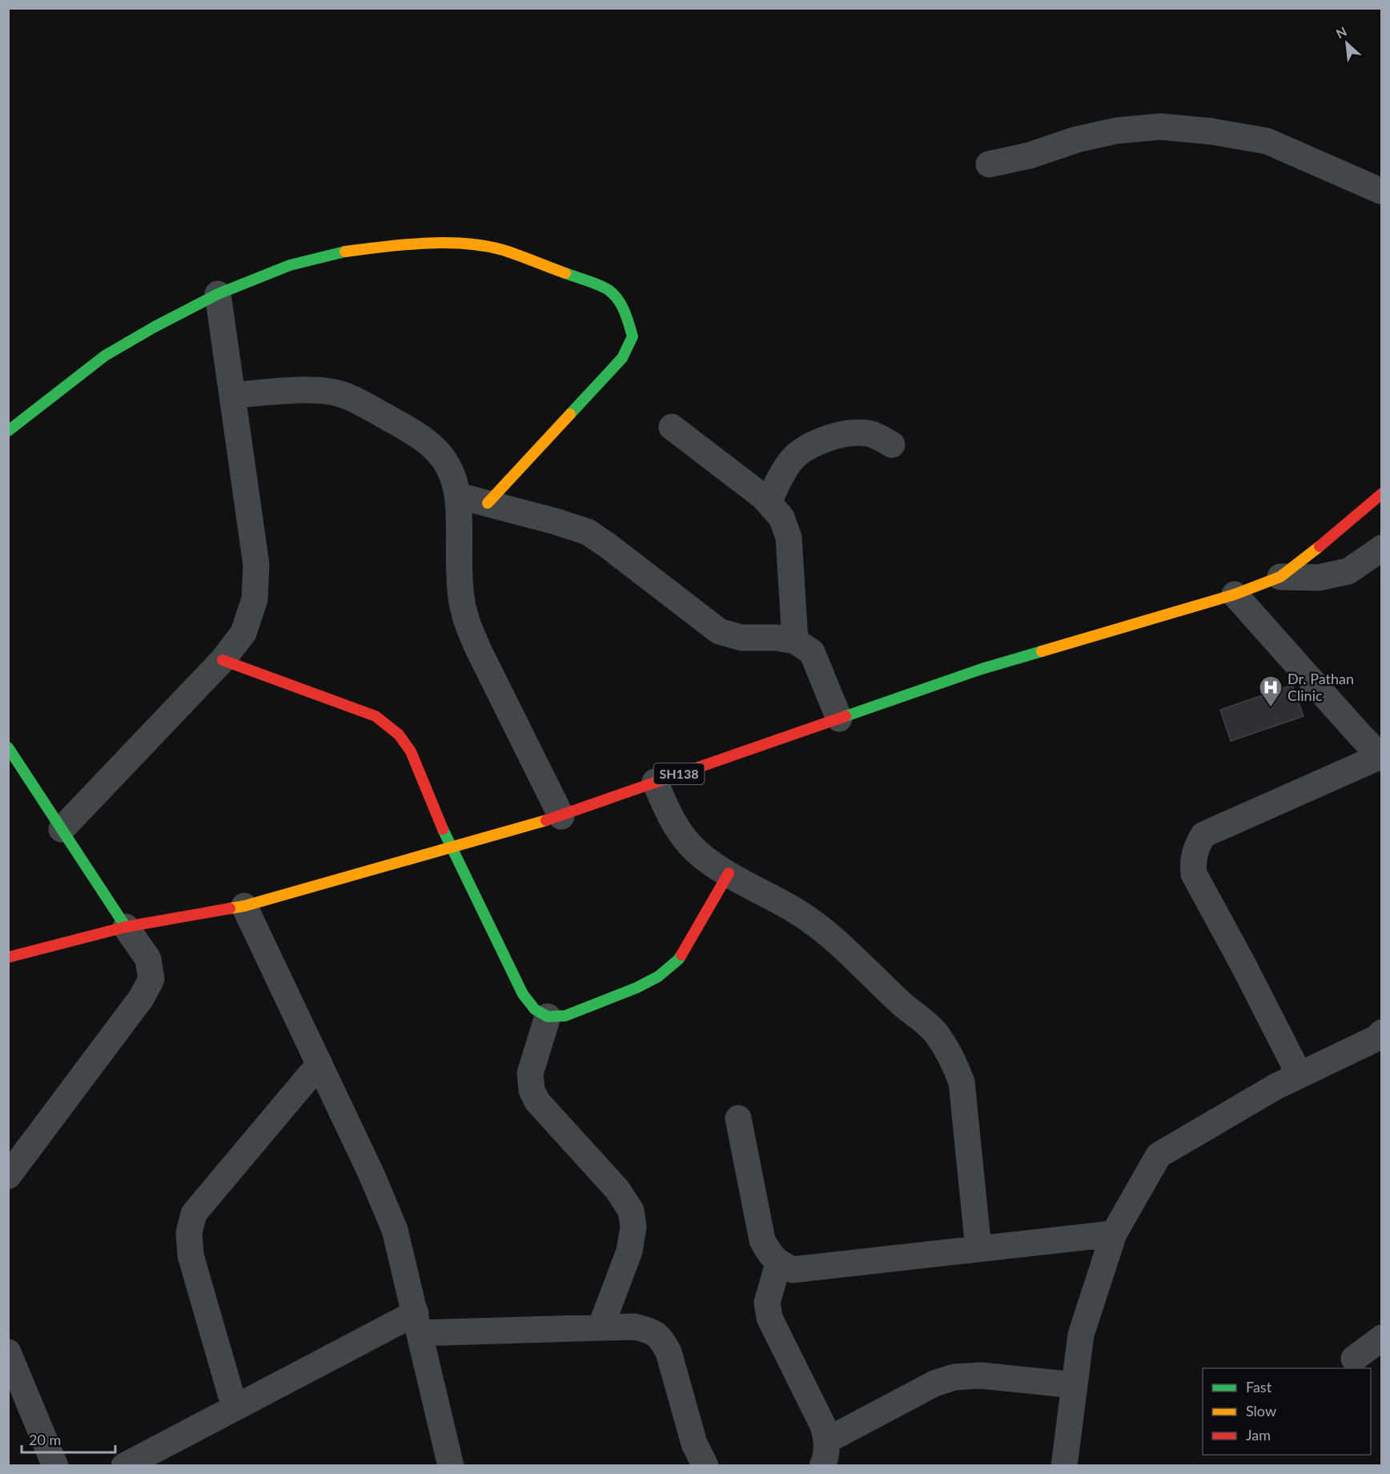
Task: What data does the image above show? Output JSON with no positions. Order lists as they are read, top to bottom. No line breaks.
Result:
{"streets":{"street":["SH138"]},"places":{"hospital":["Dr. Pathan Clinic"]},"legend":["Fast","Slow","Jam"],"scale_bar":"20 m","north":"top left"}
